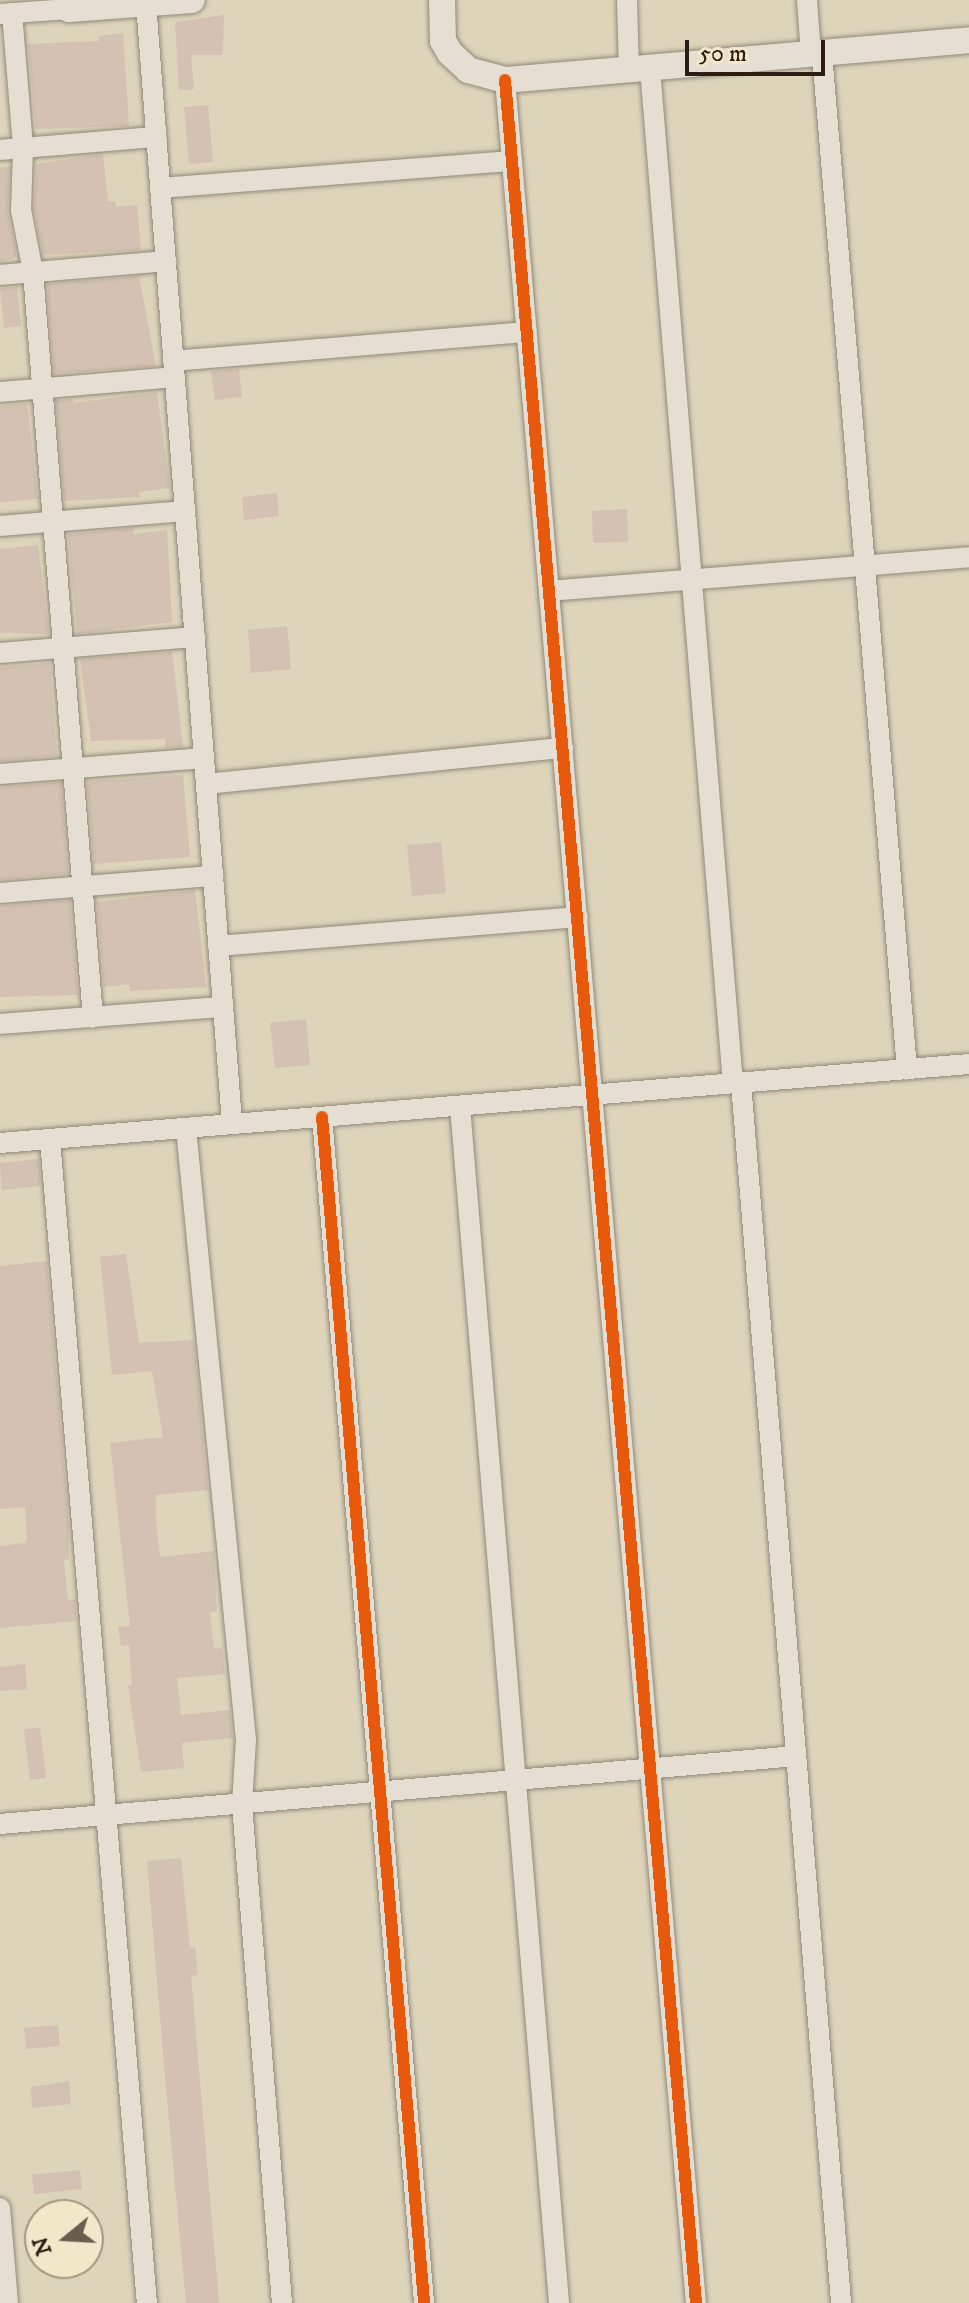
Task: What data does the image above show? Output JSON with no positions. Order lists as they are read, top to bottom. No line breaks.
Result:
{"scale_bar":"50 m","north":"left"}
